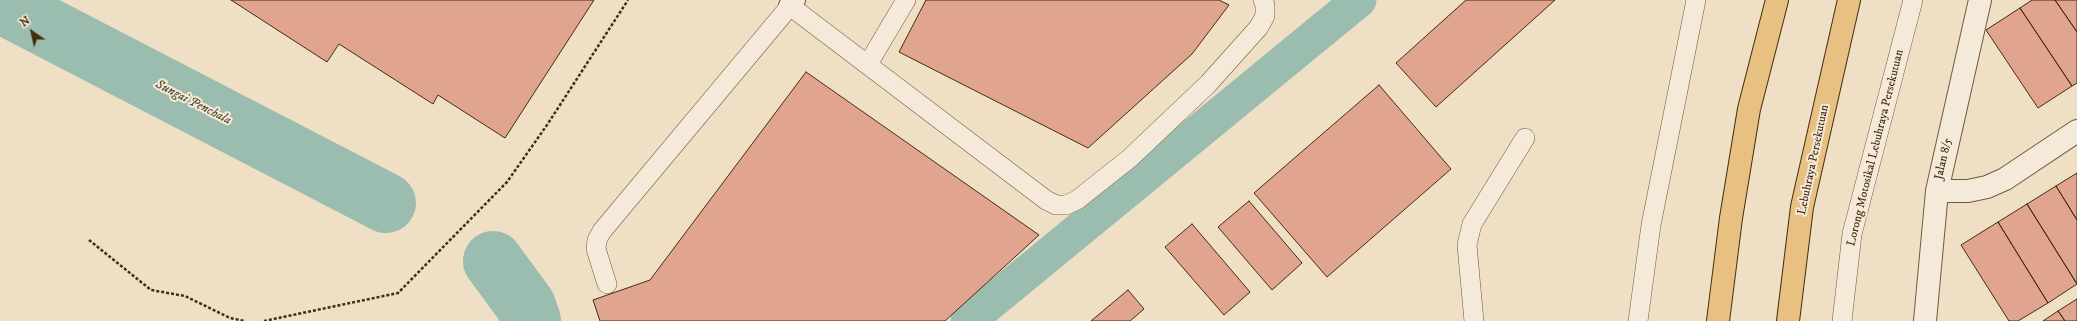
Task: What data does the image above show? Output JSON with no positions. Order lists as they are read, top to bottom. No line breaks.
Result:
{"streets":{"highway":["Lebuhraya Persekutuan"],"street":["Jalan 8/5"],"lane":["Lorong Motosikal Lebuhraya Persekutuan"]},"water":["Sungai Penchala"],"north":"top left"}
